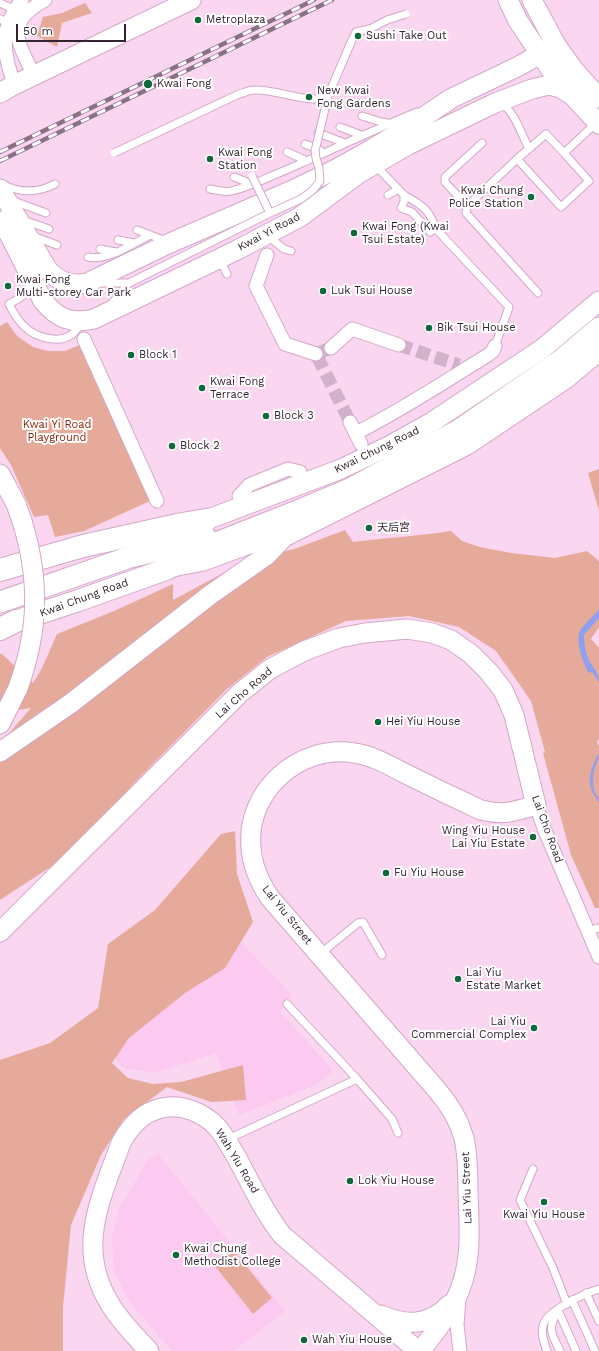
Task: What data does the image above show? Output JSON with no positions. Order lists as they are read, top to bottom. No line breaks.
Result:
{"streets":{"main road":["Kwai Chung Road"],"street":["Kwai Yi Road","Lai Cho Road","Lai Yiu Street","Wah Yiu Road"]},"crossings":[["Lai Cho Road","Lai Yiu Street"],["Lai Yiu Street","Wah Yiu Road"]],"parks":["Kwai Yi Road Playground"],"places":["Metroplaza","Sushi Take Out","Kwai Fong","New Kwai Fong Gardens","Kwai Fong Station","Kwai Chung Police Station","Kwai Fong (Kwai Tsui Estate)","Kwai Fong Multi-storey Car Park","Luk Tsui House","Bik Tsui House","Block 1","Kwai Fong Terrace","Block 3","Block 2","天后宮","Hei Yiu House","Wing Yiu House Lai Yiu Estate","Fu Yiu House","Lai Yiu Estate Market","Lai Yiu Commercial Complex","Lok Yiu House","Kwai Yiu House","Kwai Chung Methodist College","Wah Yiu House"],"scale_bar":"50 m"}
